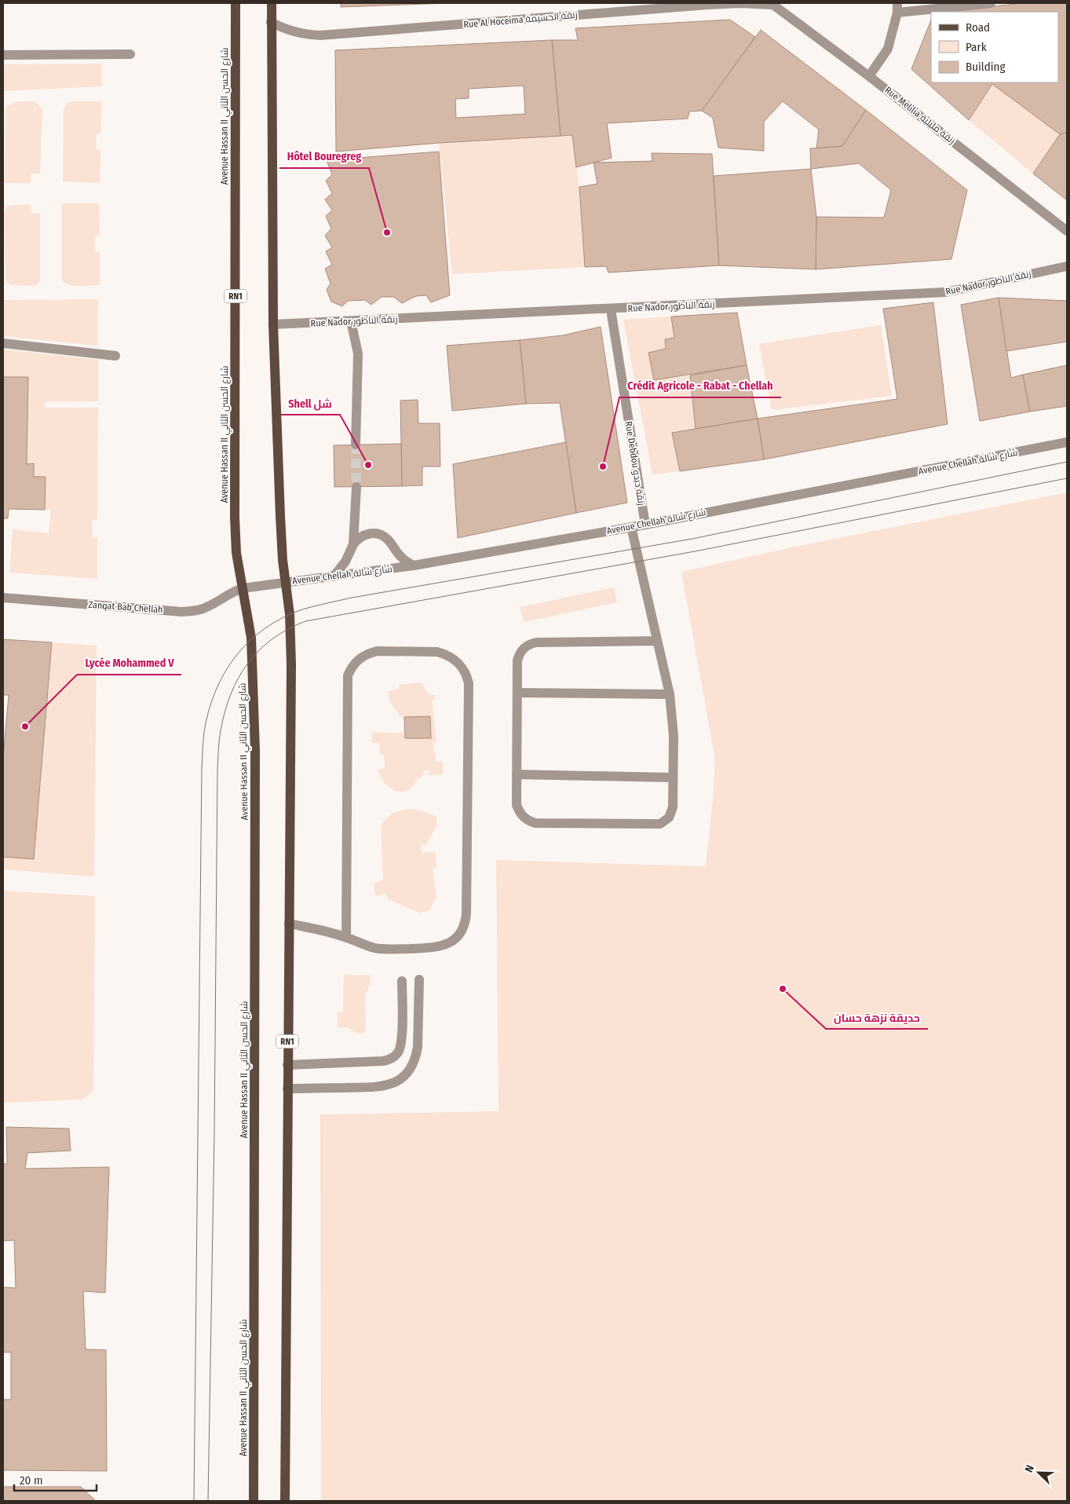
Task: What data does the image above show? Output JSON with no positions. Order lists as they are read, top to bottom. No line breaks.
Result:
{"streets":{"main road":["Avenue Hassan II شارع الحسن الثاني","RN1"],"street":["Rue Al Hoceima زنقة الحسيمة","Rue Melilia زنقة مليلية","Rue Nador زنقة الناظور","Avenue Chellah شارع شالة","Rue Debdou زنقة دبدو","Zanqat Bab Chellah"]},"crossings":[["Rue Al Hoceima زنقة الحسيمة","Rue Melilia زنقة مليلية"],["Rue Al Hoceima زنقة الحسيمة","RN1"],["Avenue Hassan II شارع الحسن الثاني","Avenue Chellah شارع شالة"],["Avenue Hassan II شارع الحسن الثاني","Zanqat Bab Chellah"],["Rue Nador زنقة الناظور","RN1"],["Rue Nador زنقة الناظور","Rue Debdou زنقة دبدو"],["RN1","Avenue Chellah شارع شالة"],["Avenue Chellah شارع شالة","Rue Debdou زنقة دبدو"],["Avenue Chellah شارع شالة","Zanqat Bab Chellah"]],"places":["Hôtel Bouregreg","Shell شل","Crédit Agricole - Rabat - Chellah","Lycée Mohammed V","حديقة نزهة حسان"],"legend":["Road","Park","Building"],"scale_bar":"20 m","north":"top left"}
